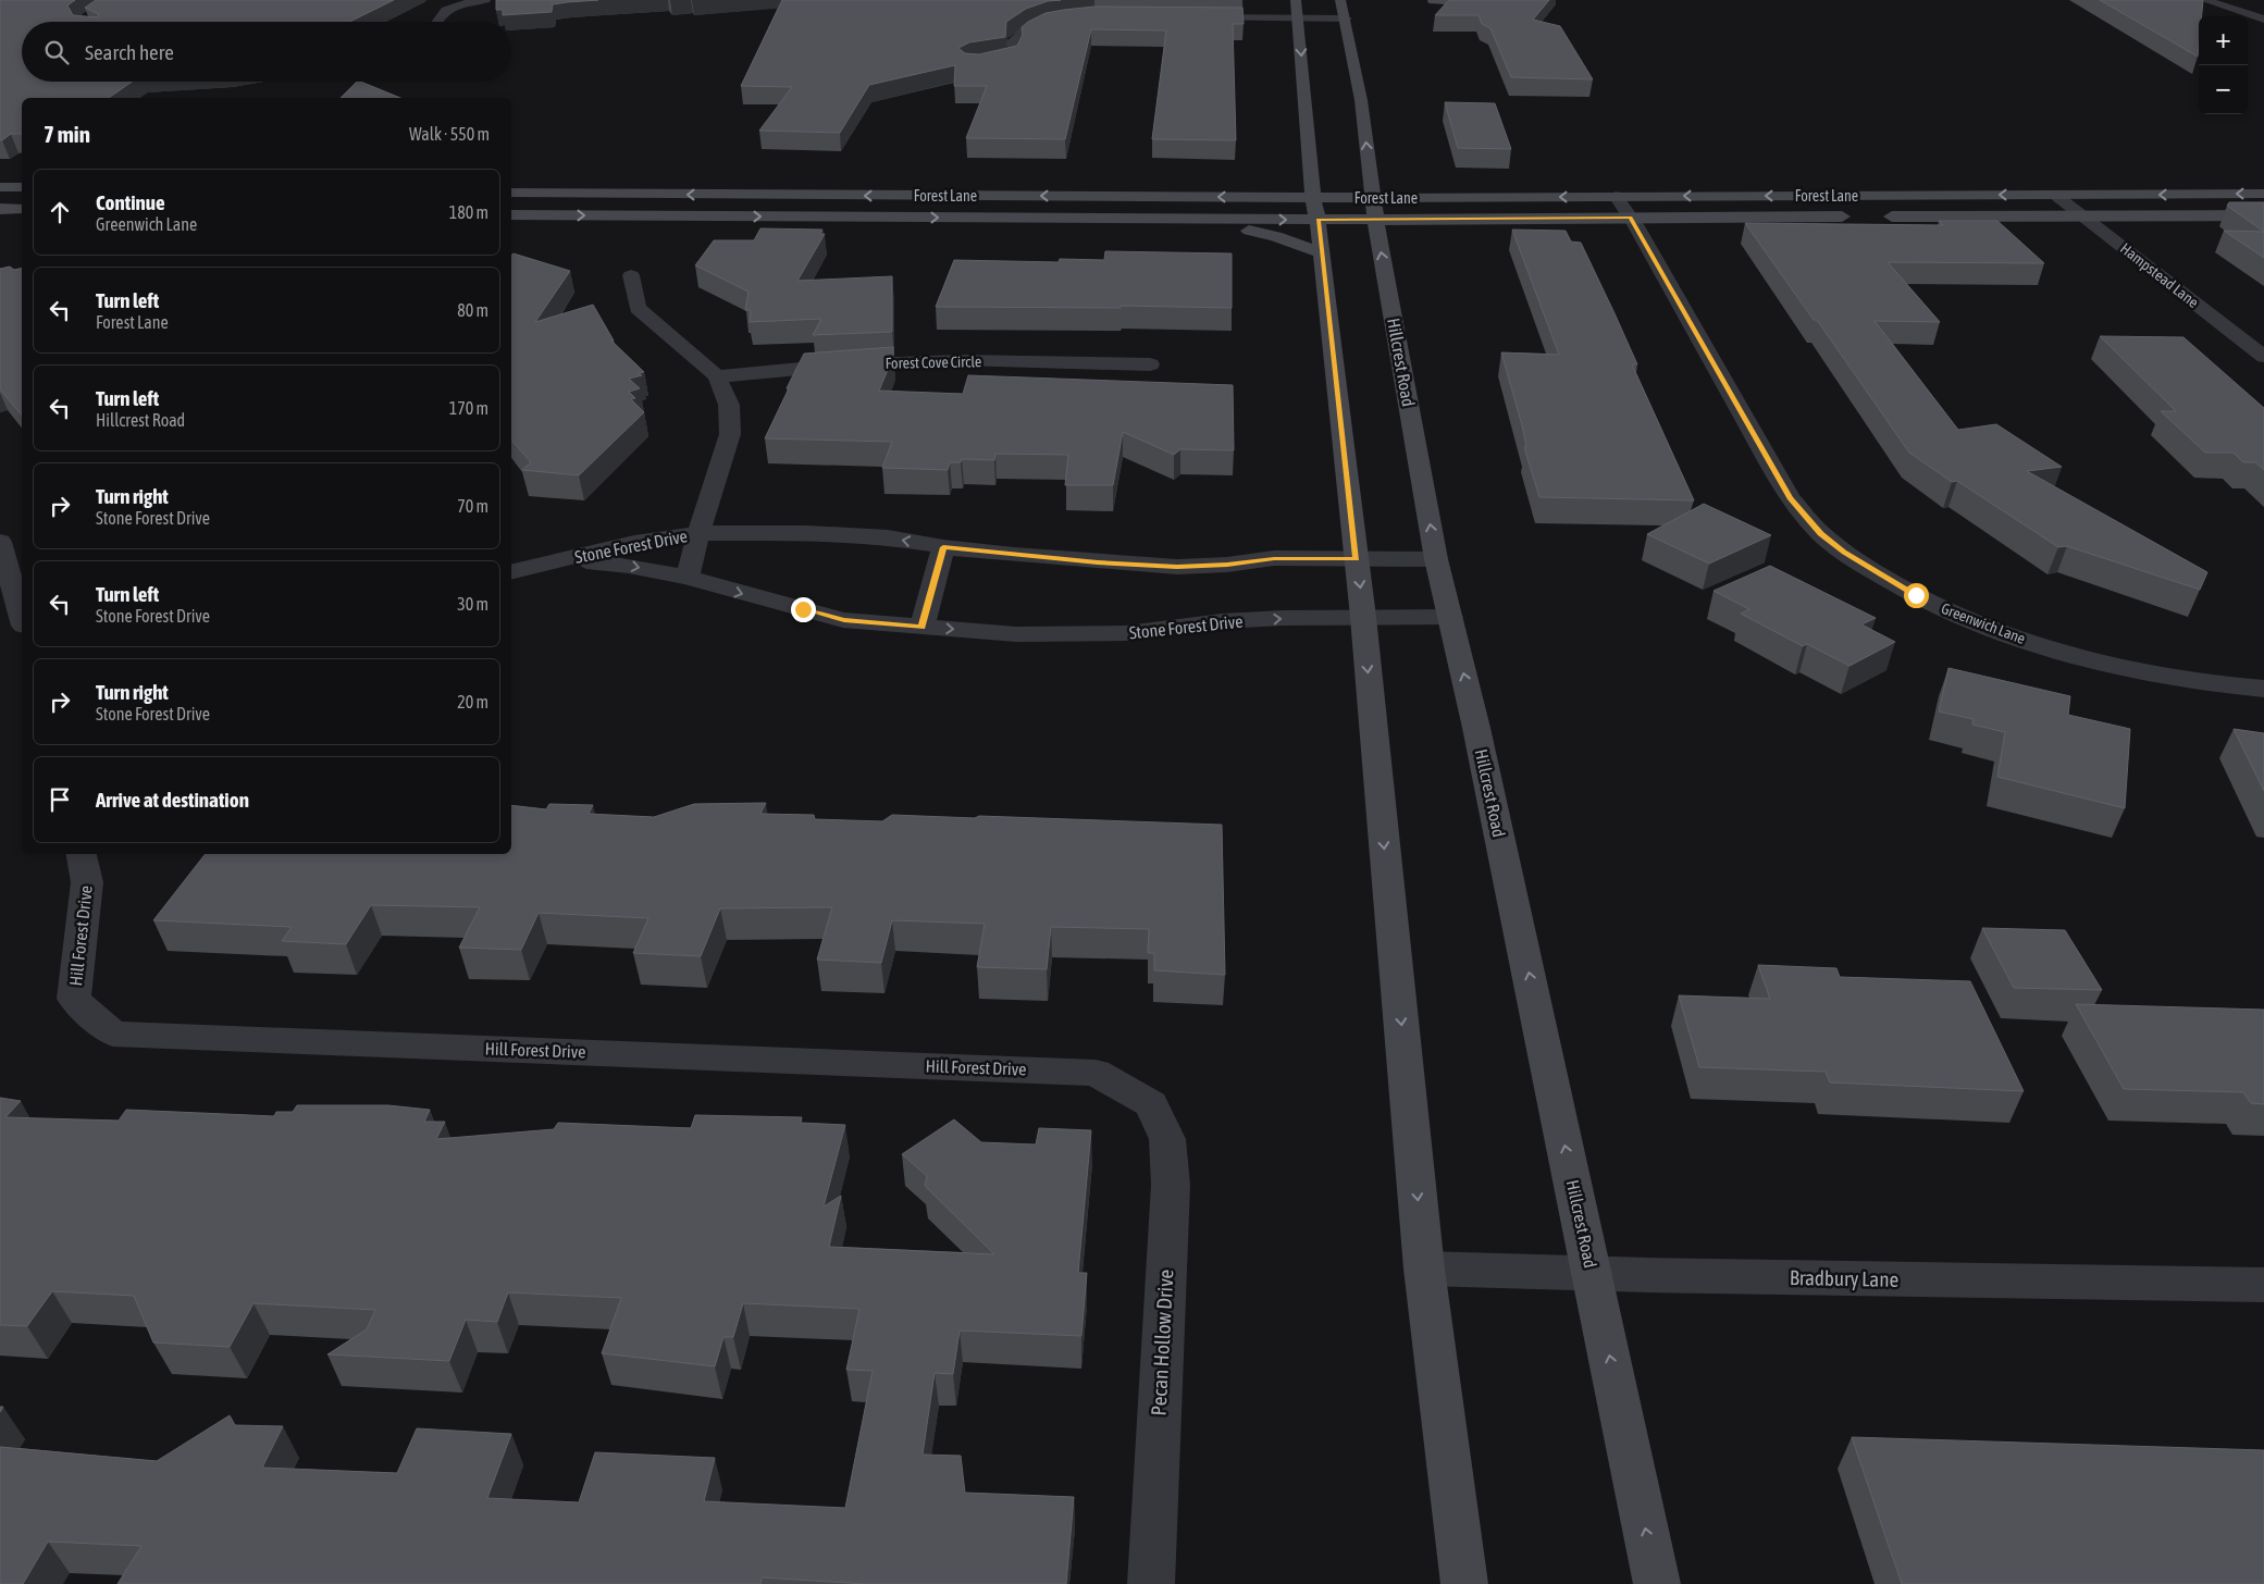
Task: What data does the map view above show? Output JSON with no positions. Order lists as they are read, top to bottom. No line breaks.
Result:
{"streets":{"main road":["Forest Lane","Hillcrest Road"],"street":["Hampstead Lane","Forest Cove Circle","Stone Forest Drive","Greenwich Lane","Hill Forest Drive","Bradbury Lane","Pecan Hollow Drive"]},"crossings":[["Forest Lane","Hampstead Lane"],["Forest Lane","Hillcrest Road"],["Forest Lane","Greenwich Lane"],["Hillcrest Road","Stone Forest Drive"],["Hillcrest Road","Bradbury Lane"],["Hill Forest Drive","Pecan Hollow Drive"]],"page":{"map_buttons":["+","−"],"search":"Search here","heading":["7 min","Walk · 550 m"],"list":[["Continue","Greenwich Lane","180 m"],["Turn left","Forest Lane","80 m"],["Turn left","Hillcrest Road","170 m"],["Turn right","Stone Forest Drive","70 m"],["Turn left","Stone Forest Drive","30 m"],["Turn right","Stone Forest Drive","20 m"],"Arrive at destination"]}}
